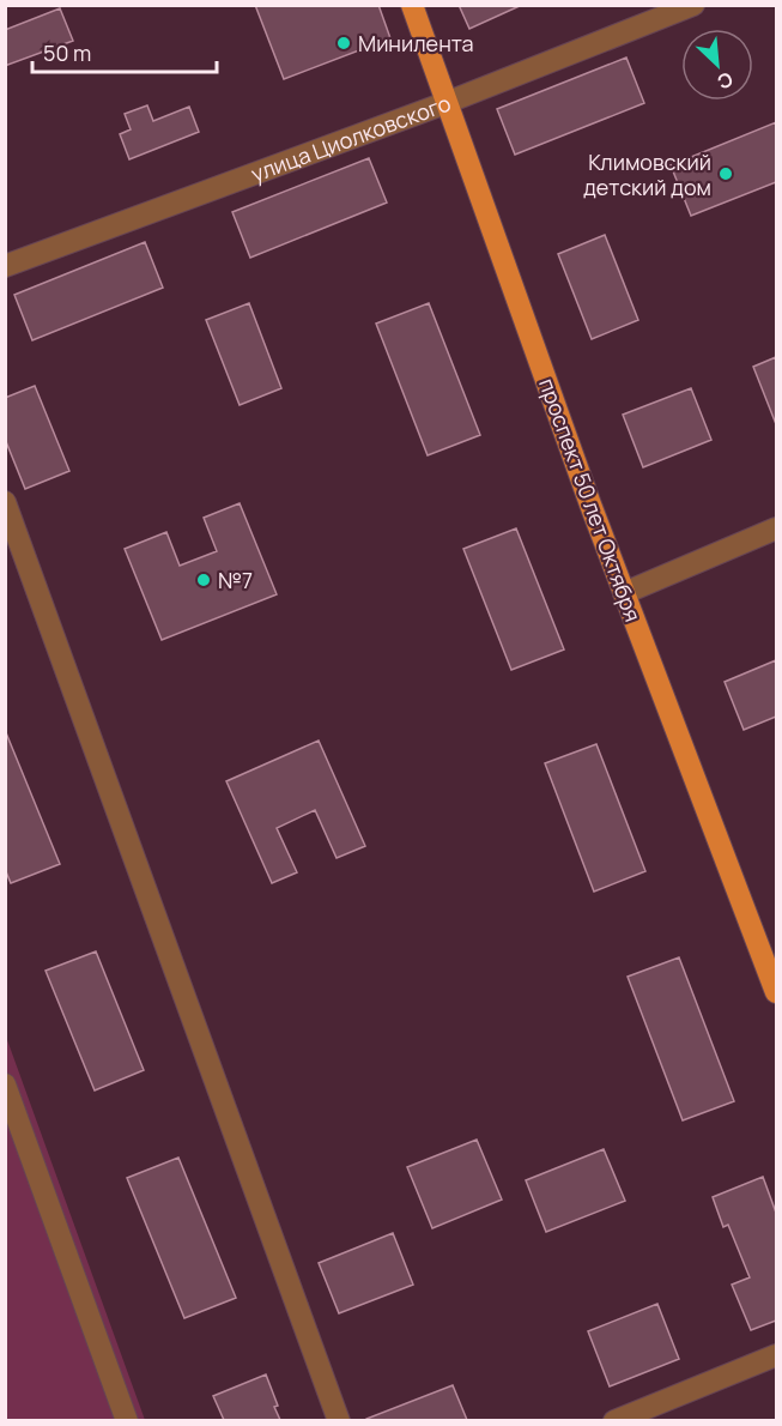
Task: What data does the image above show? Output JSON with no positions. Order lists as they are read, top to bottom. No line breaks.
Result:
{"streets":{"main road":["проспект 50 лет Октября"],"street":["улица Циолковского"]},"crossings":[["улица Циолковского","проспект 50 лет Октября"]],"places":["Минилента","Климовский детский дом","№7"],"scale_bar":"50 m","north":"bottom right"}
